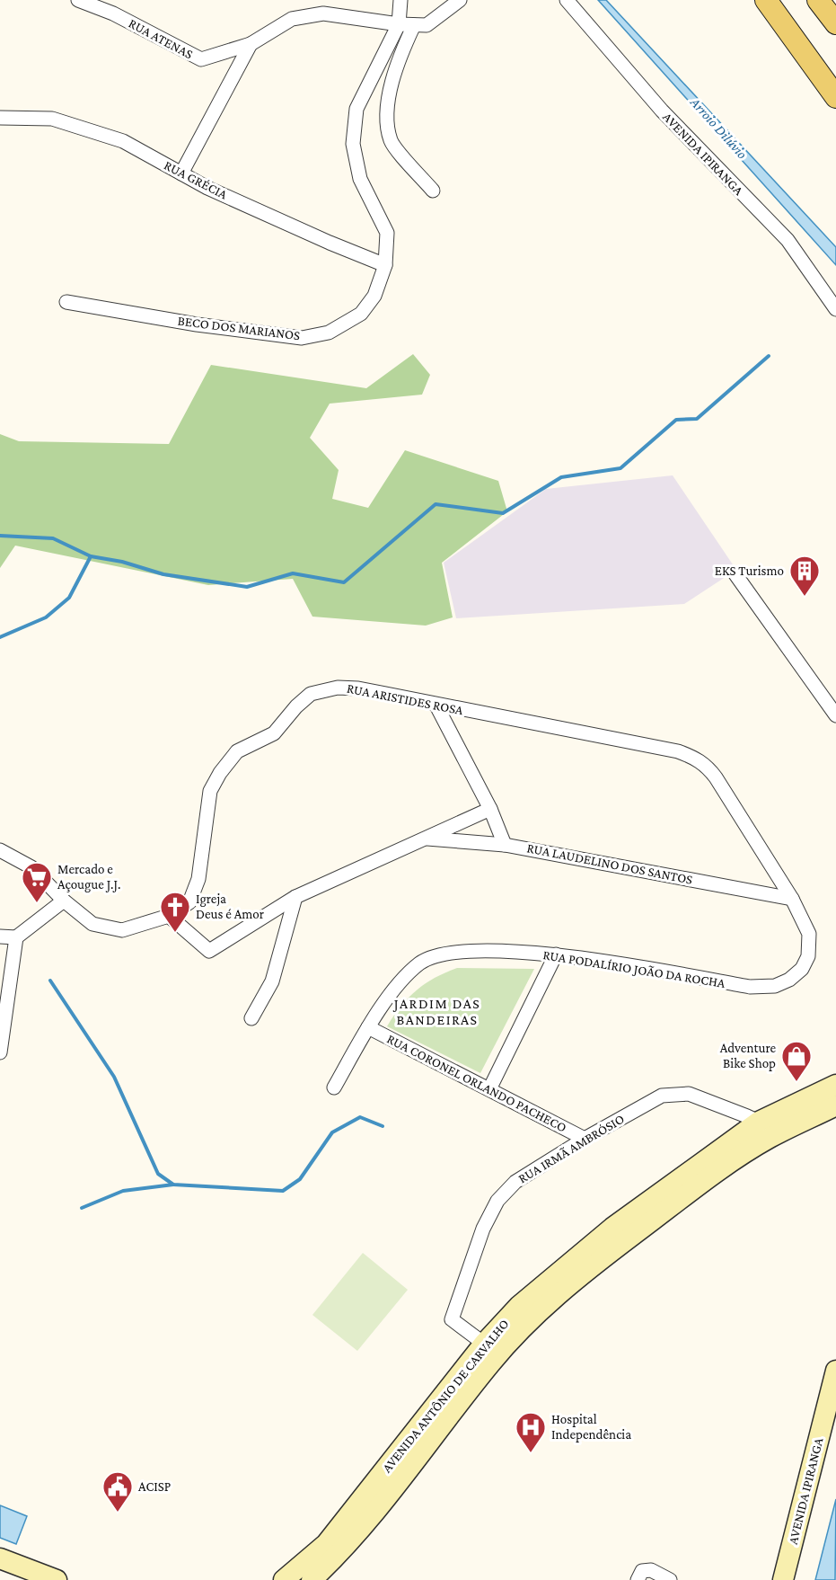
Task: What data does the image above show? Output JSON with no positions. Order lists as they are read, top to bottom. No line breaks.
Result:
{"streets":{"main road":["AVENIDA IPIRANGA","AVENIDA ANTÔNIO DE CARVALHO"],"street":["RUA ATENAS","RUA GRÉCIA","BECO DOS MARIANOS","RUA ARISTIDES ROSA","RUA LAUDELINO DOS SANTOS","RUA PODALÍRIO JOÃO DA ROCHA","RUA CORONEL ORLANDO PACHECO","RUA IRMÃ AMBRÓSIO"]},"crossings":[["RUA ATENAS","BECO DOS MARIANOS"],["RUA GRÉCIA","BECO DOS MARIANOS"],["RUA ARISTIDES ROSA","RUA LAUDELINO DOS SANTOS"],["RUA ARISTIDES ROSA","RUA PODALÍRIO JOÃO DA ROCHA"],["RUA PODALÍRIO JOÃO DA ROCHA","RUA CORONEL ORLANDO PACHECO"],["RUA CORONEL ORLANDO PACHECO","RUA IRMÃ AMBRÓSIO"],["RUA IRMÃ AMBRÓSIO","AVENIDA ANTÔNIO DE CARVALHO"]],"districts":["JARDIM DAS BANDEIRAS"],"water":["Arroio Dilúvio"],"places":{"building":["EKS Turismo"],"supermarket":["Mercado e Açougue J.J."],"church":["Igreja Deus é Amor"],"shop":["Adventure Bike Shop"],"hospital":["Hospital Independência"],"public building":["ACISP"]}}
